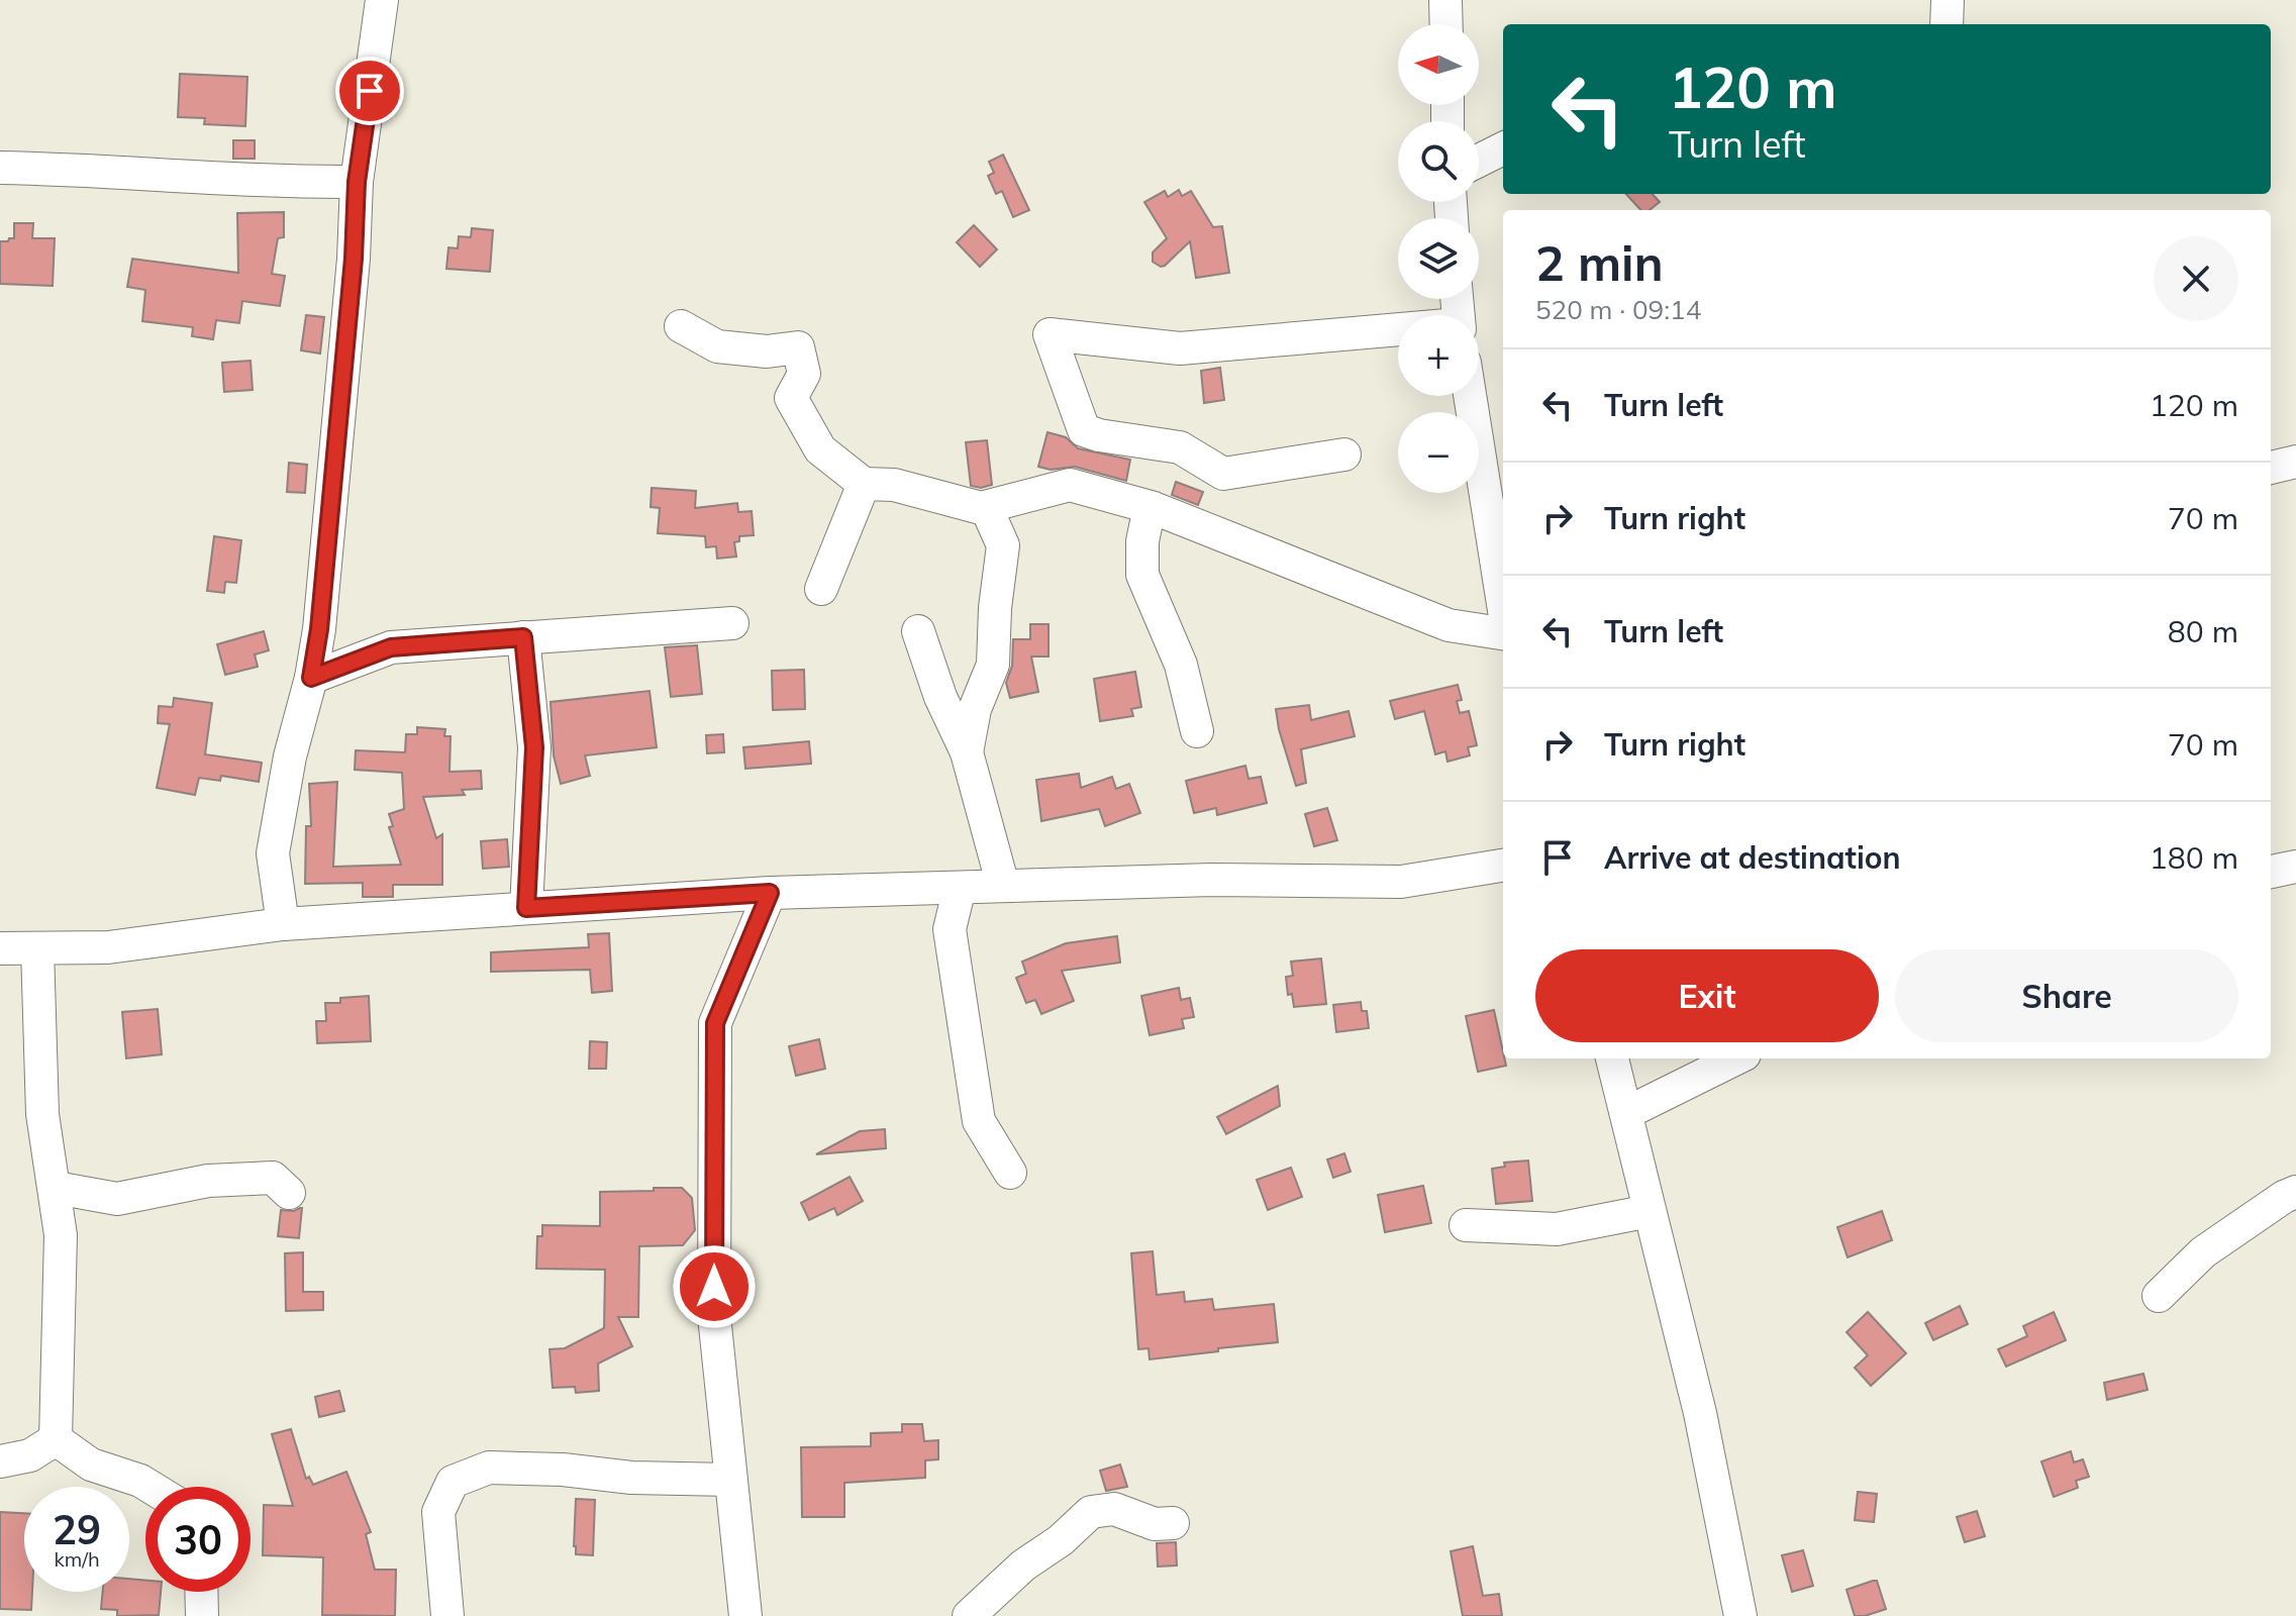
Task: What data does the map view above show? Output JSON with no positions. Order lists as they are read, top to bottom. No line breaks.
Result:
{"north":"left","page":{"map_buttons":["+","−"],"turn":["120 m","Turn left"],"heading":["2 min","520 m · 09:14"],"list":[{"name":"Turn left","value":"120 m"},{"name":"Turn right","value":"70 m"},{"name":"Turn left","value":"80 m"},{"name":"Turn right","value":"70 m"},{"name":"Arrive at destination","value":"180 m"}],"buttons":["Exit","Share"],"speed":"29 km/h","limit":"30"}}
